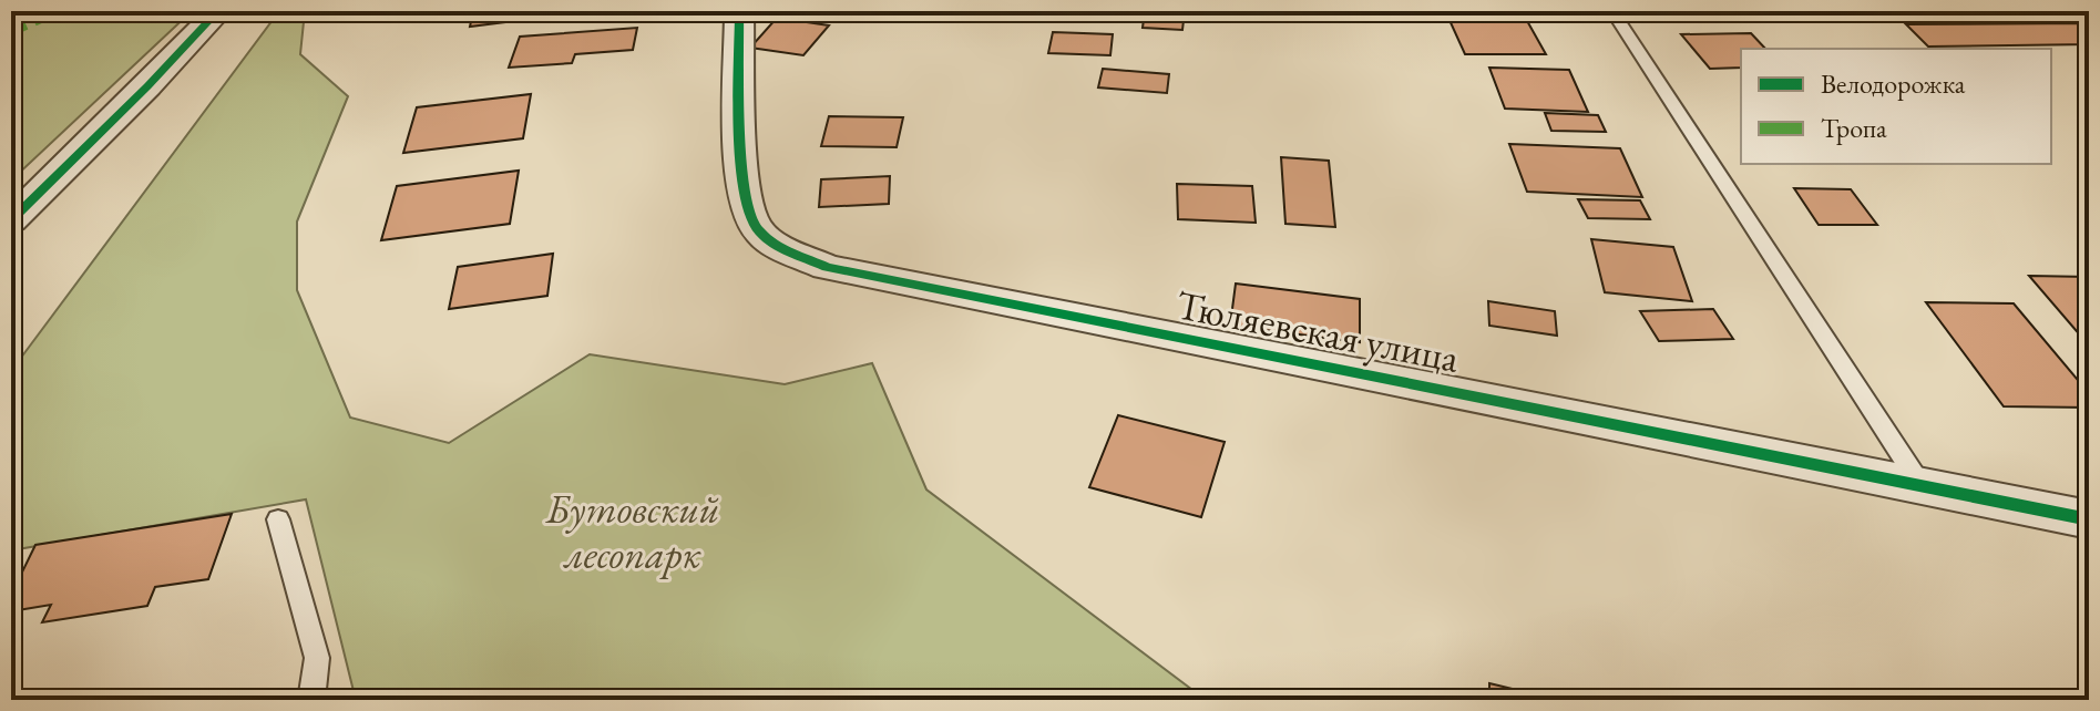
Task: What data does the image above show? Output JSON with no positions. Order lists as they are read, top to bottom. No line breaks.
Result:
{"streets":{"street":["Тюляевская улица"]},"parks":["Бутовский лесопарк"],"legend":["Велодорожка","Тропа"]}
